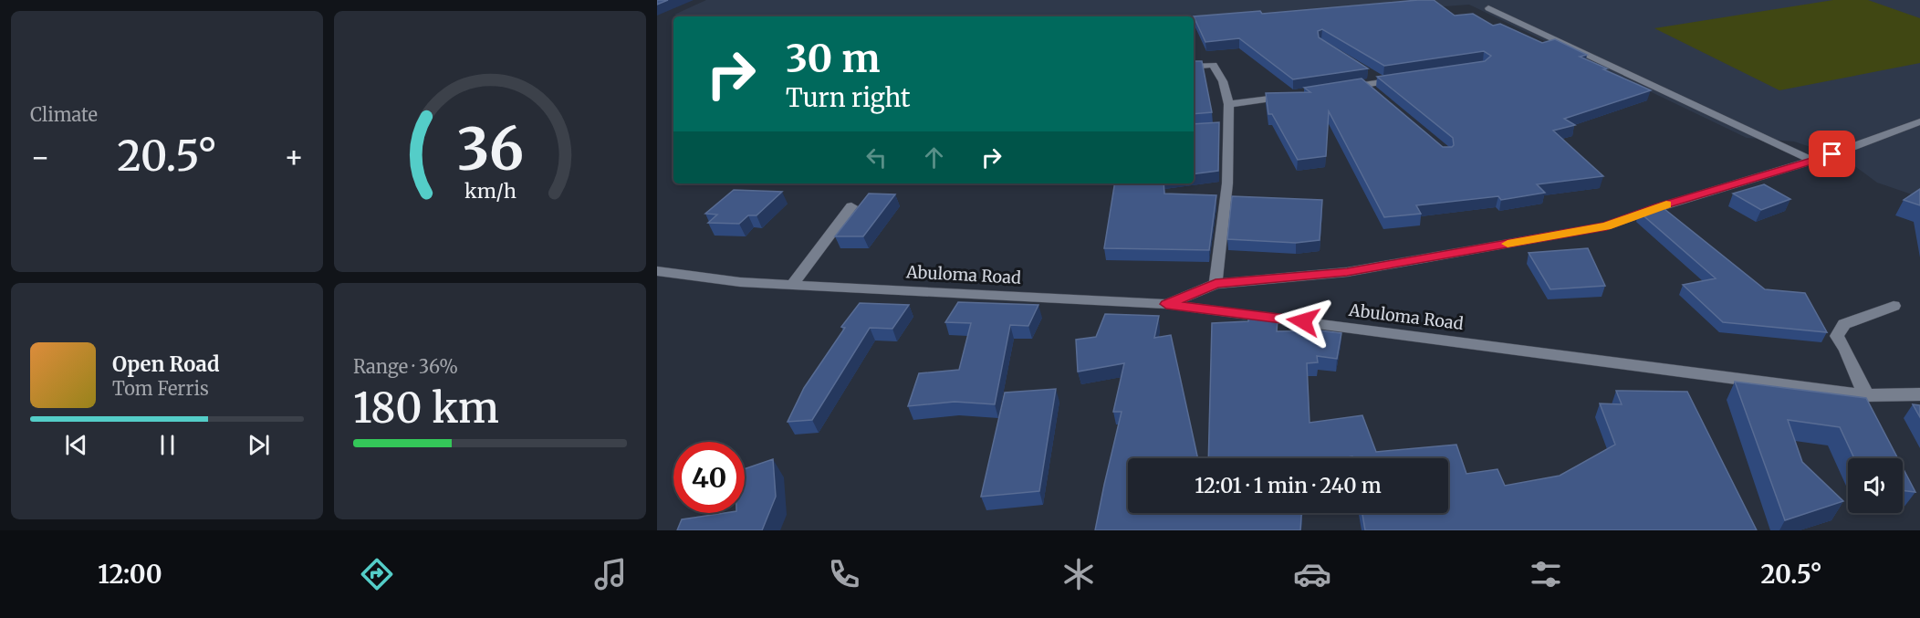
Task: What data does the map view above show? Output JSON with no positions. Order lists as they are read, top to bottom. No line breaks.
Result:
{"streets":{"street":["Abuloma Road"]},"page":{"tile":["Climate",["Range · 36%","180 km"]],"turn":["30 m","Turn right"],"heat":["−","20.5°","+"],"song":["Open Road","Tom Ferris"],"limit":"40","trip":"12:01 · 1 min · 240 m","tabs":["12:00","20.5°"],"gauge":["36","km/h"]}}
